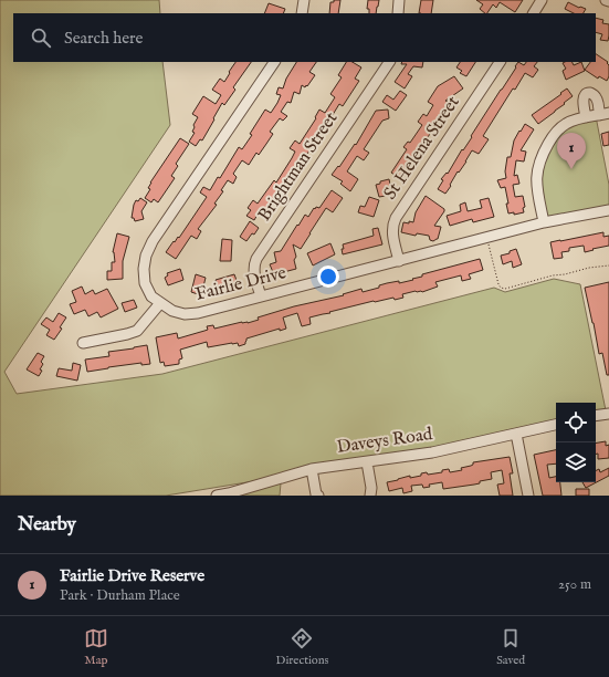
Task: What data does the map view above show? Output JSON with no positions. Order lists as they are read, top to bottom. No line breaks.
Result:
{"streets":{"street":["St Helena Street","Brightman Street","Fairlie Drive","Daveys Road"]},"crossings":[["St Helena Street","Fairlie Drive"],["Brightman Street","Fairlie Drive"]],"page":{"search":"Search here","pins":"1","heading":"Nearby","list":[{"mark":"1","name":"Fairlie Drive Reserve","note":"Park · Durham Place","value":"250 m"}],"nav":["Map","Directions","Saved"]}}
